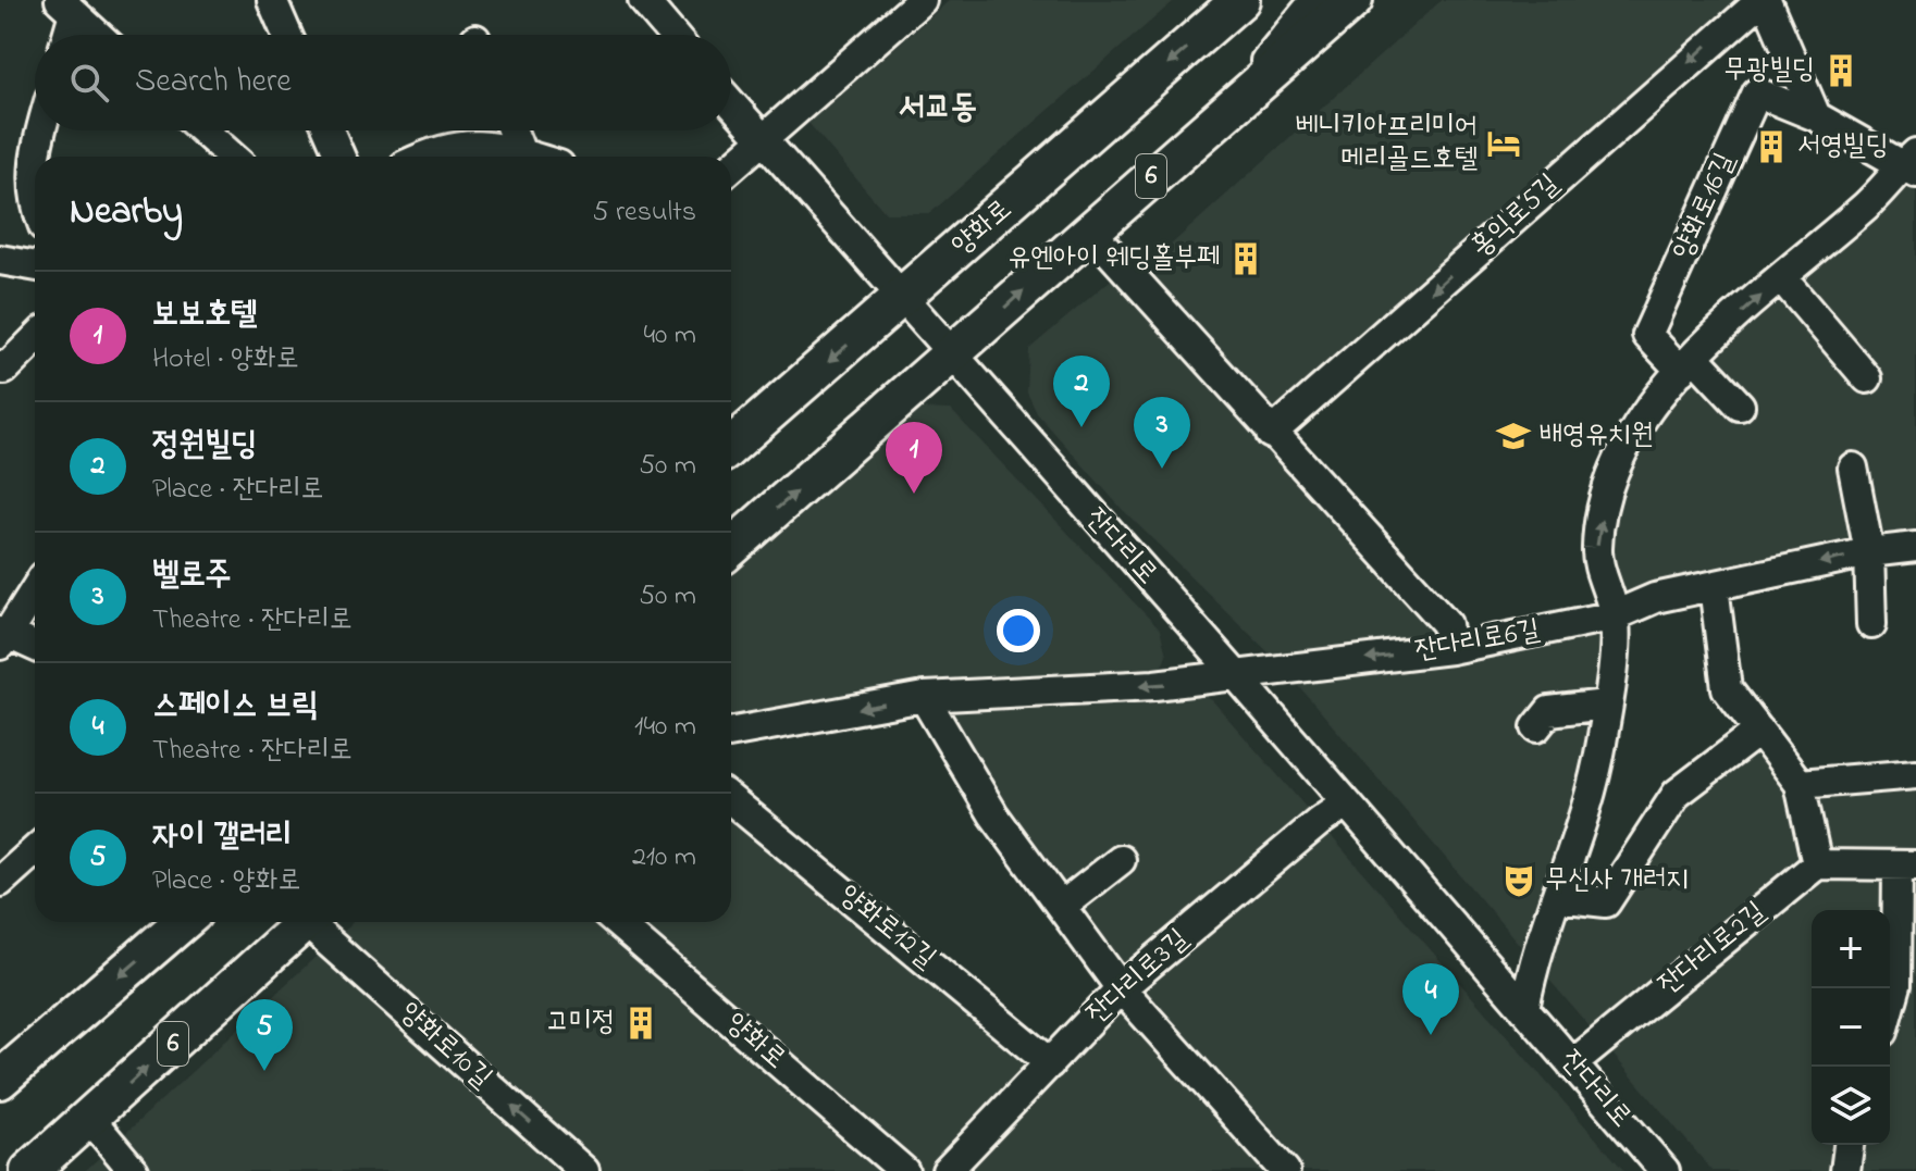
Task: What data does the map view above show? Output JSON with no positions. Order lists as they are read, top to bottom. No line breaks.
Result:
{"streets":{"main road":["6","양화로"],"street":["양화로16길","홍익로5길","잔다리로","잔다리로6길","양화로12길","잔다리로2길","잔다리로3길","양화로10길"]},"crossings":[["6","잔다리로"],["양화로","잔다리로"],["잔다리로","잔다리로6길"],["잔다리로","잔다리로2길"],["잔다리로","잔다리로3길"],["양화로12길","잔다리로3길"]],"one_way":["양화로10길"],"districts":["서교동"],"places":{"building":["무광빌딩","서영빌딩","유엔아이 웨딩홀부페","고미정"],"hotel":["베니키아프리미어 메리골드호텔"],"school or university":["배영유치원"],"theatre":["무신사 개러지"]},"page":{"search":"Search here","heading":["Nearby","5 results"],"list":[{"mark":"1","name":"보보호텔","note":"Hotel · 양화로","value":"40 m"},{"mark":"2","name":"정원빌딩","note":"Place · 잔다리로","value":"50 m"},{"mark":"3","name":"벨로주","note":"Theatre · 잔다리로","value":"50 m"},{"mark":"4","name":"스페이스 브릭","note":"Theatre · 잔다리로","value":"140 m"},{"mark":"5","name":"자이 갤러리","note":"Place · 양화로","value":"210 m"}],"pins":["2","3","1","4","5"],"map_buttons":["+","−"]}}
